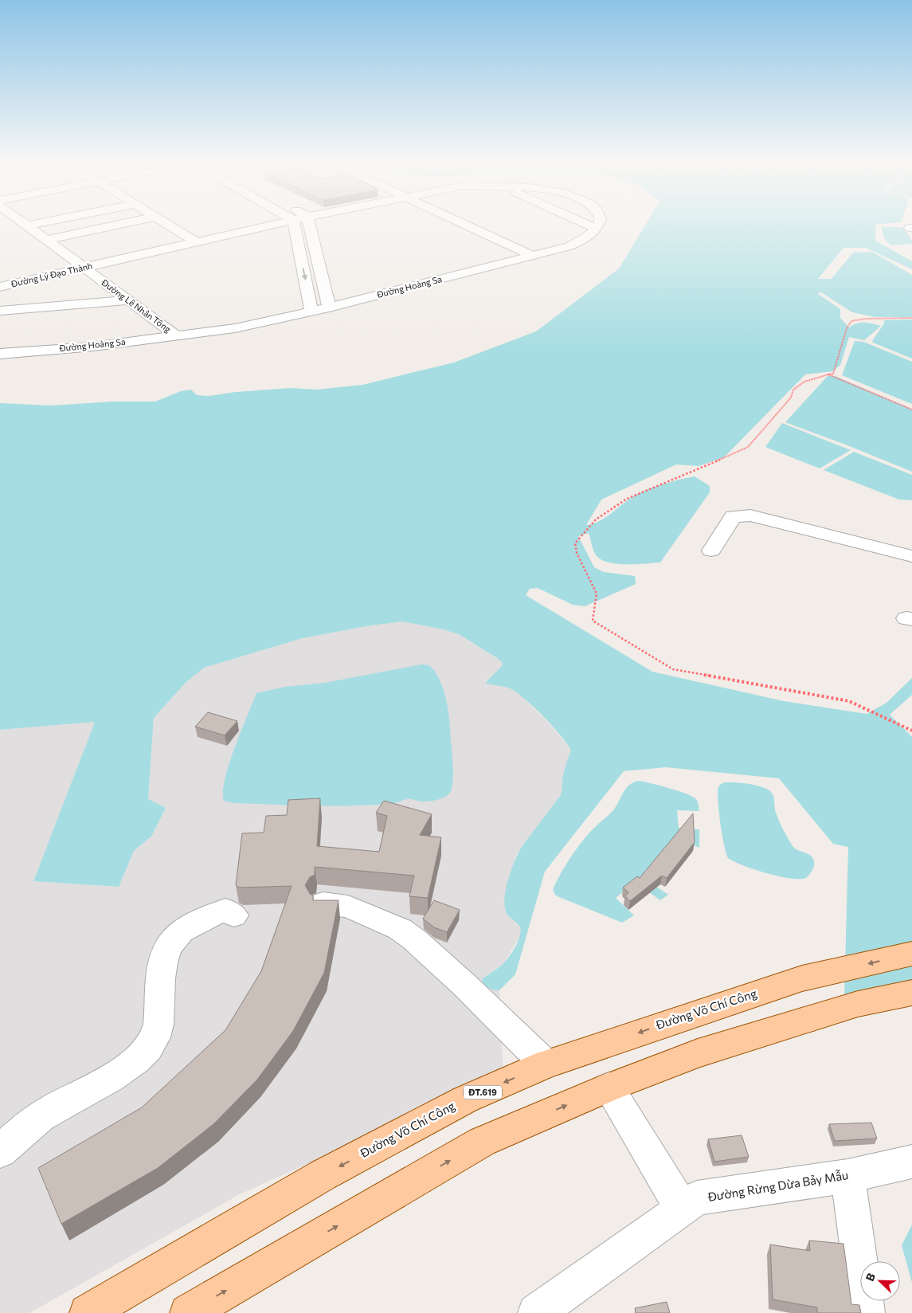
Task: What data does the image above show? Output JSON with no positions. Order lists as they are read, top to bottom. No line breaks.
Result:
{"streets":{"main road":["Đường Võ Chí Công","ĐT.619"],"street":["Đường Lý Đạo Thành","Đường Hoàng Sa","Đường Lê Nhân Tông","Đường Rừng Dừa Bảy Mẫu"]},"crossings":[["Đường Lý Đạo Thành","Đường Lê Nhân Tông"],["Đường Hoàng Sa","Đường Lê Nhân Tông"]],"north":"top left"}
